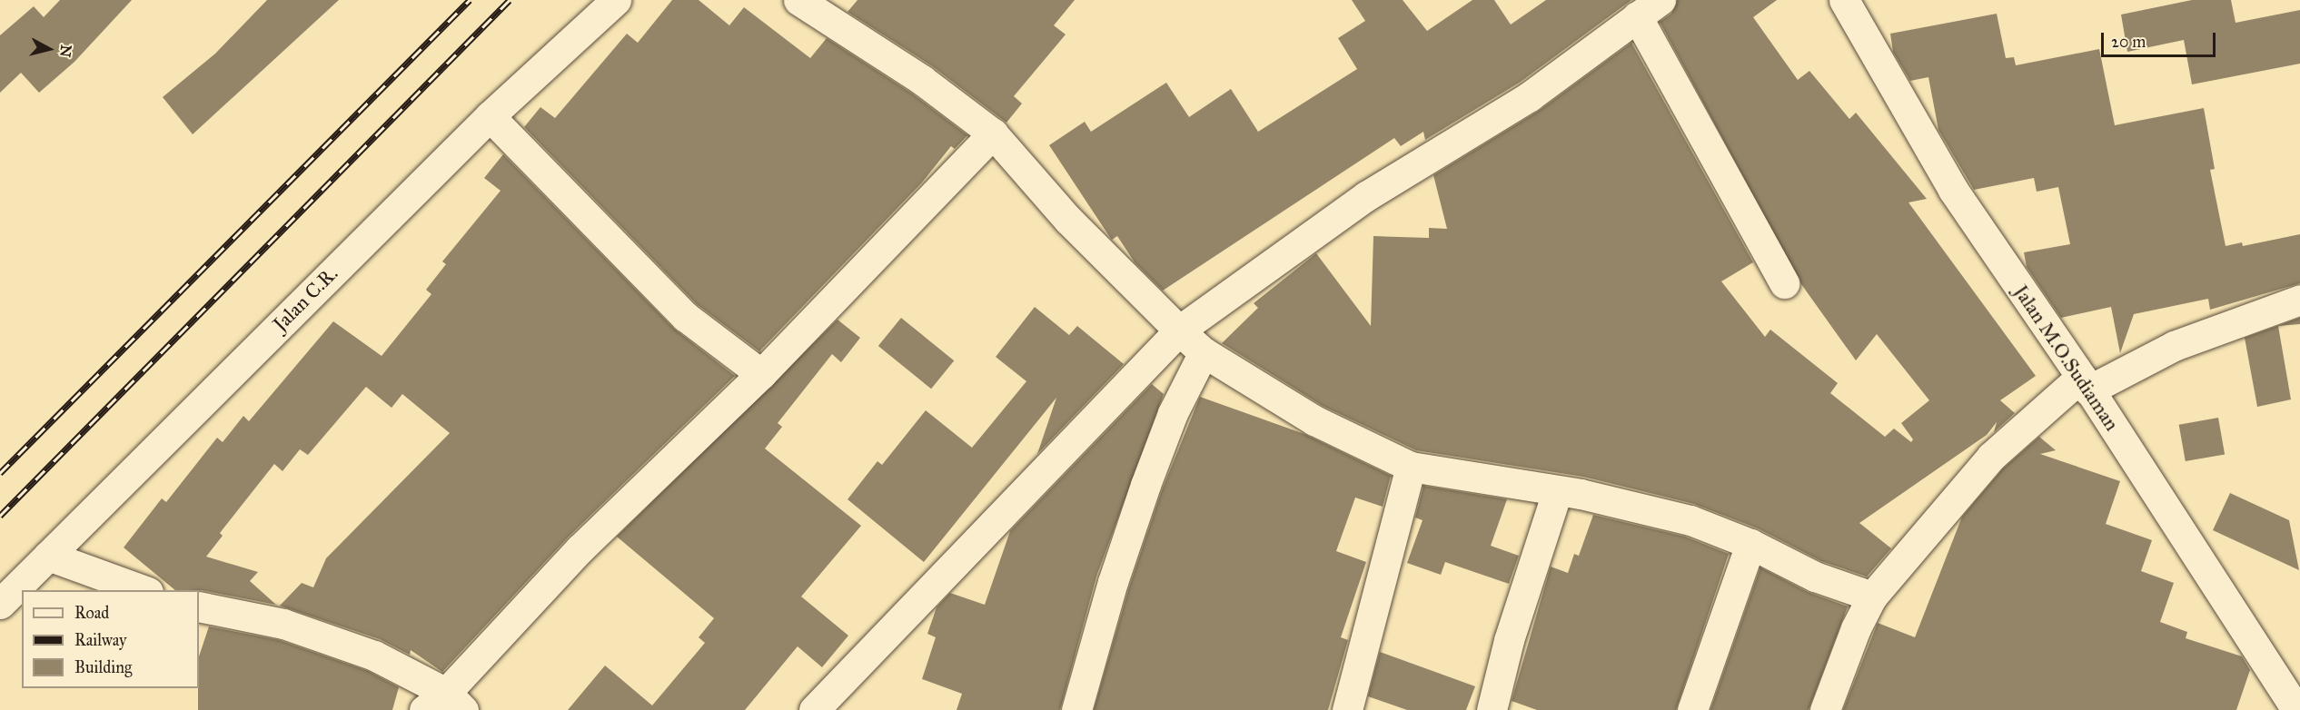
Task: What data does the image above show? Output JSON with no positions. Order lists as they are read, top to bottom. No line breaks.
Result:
{"streets":{"street":["Jalan C.R.","Jalan M.O.Sudiaman"]},"legend":["Road","Railway","Building"],"scale_bar":"20 m","north":"right"}
